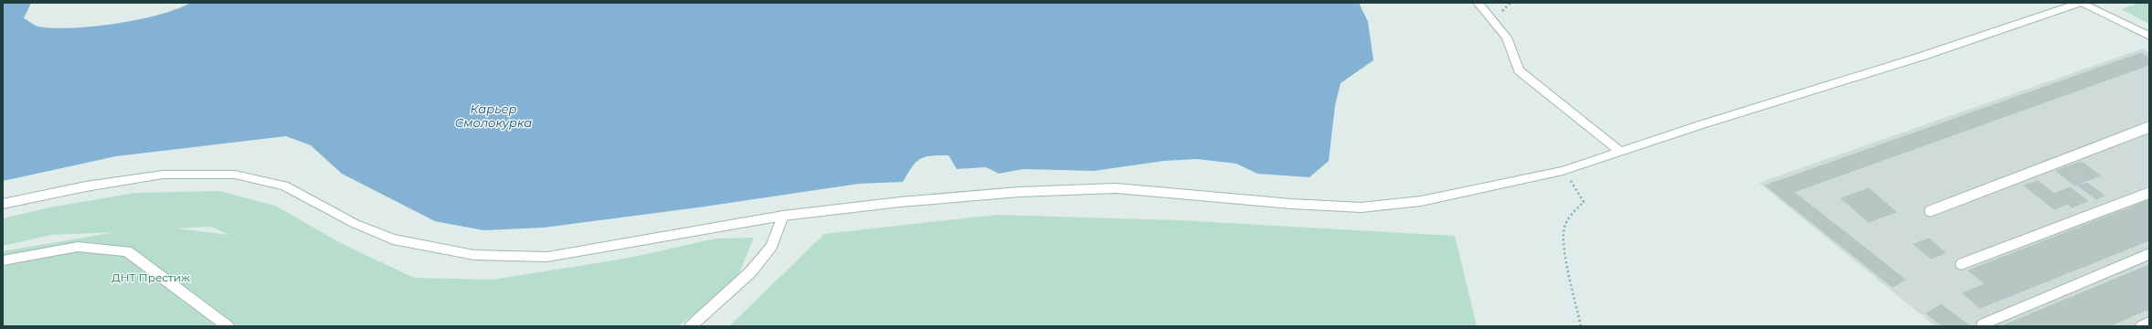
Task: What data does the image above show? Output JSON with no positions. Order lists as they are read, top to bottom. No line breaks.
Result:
{"water":["Карьер Смолокурка"],"parks":["ДНТ Престиж"]}
